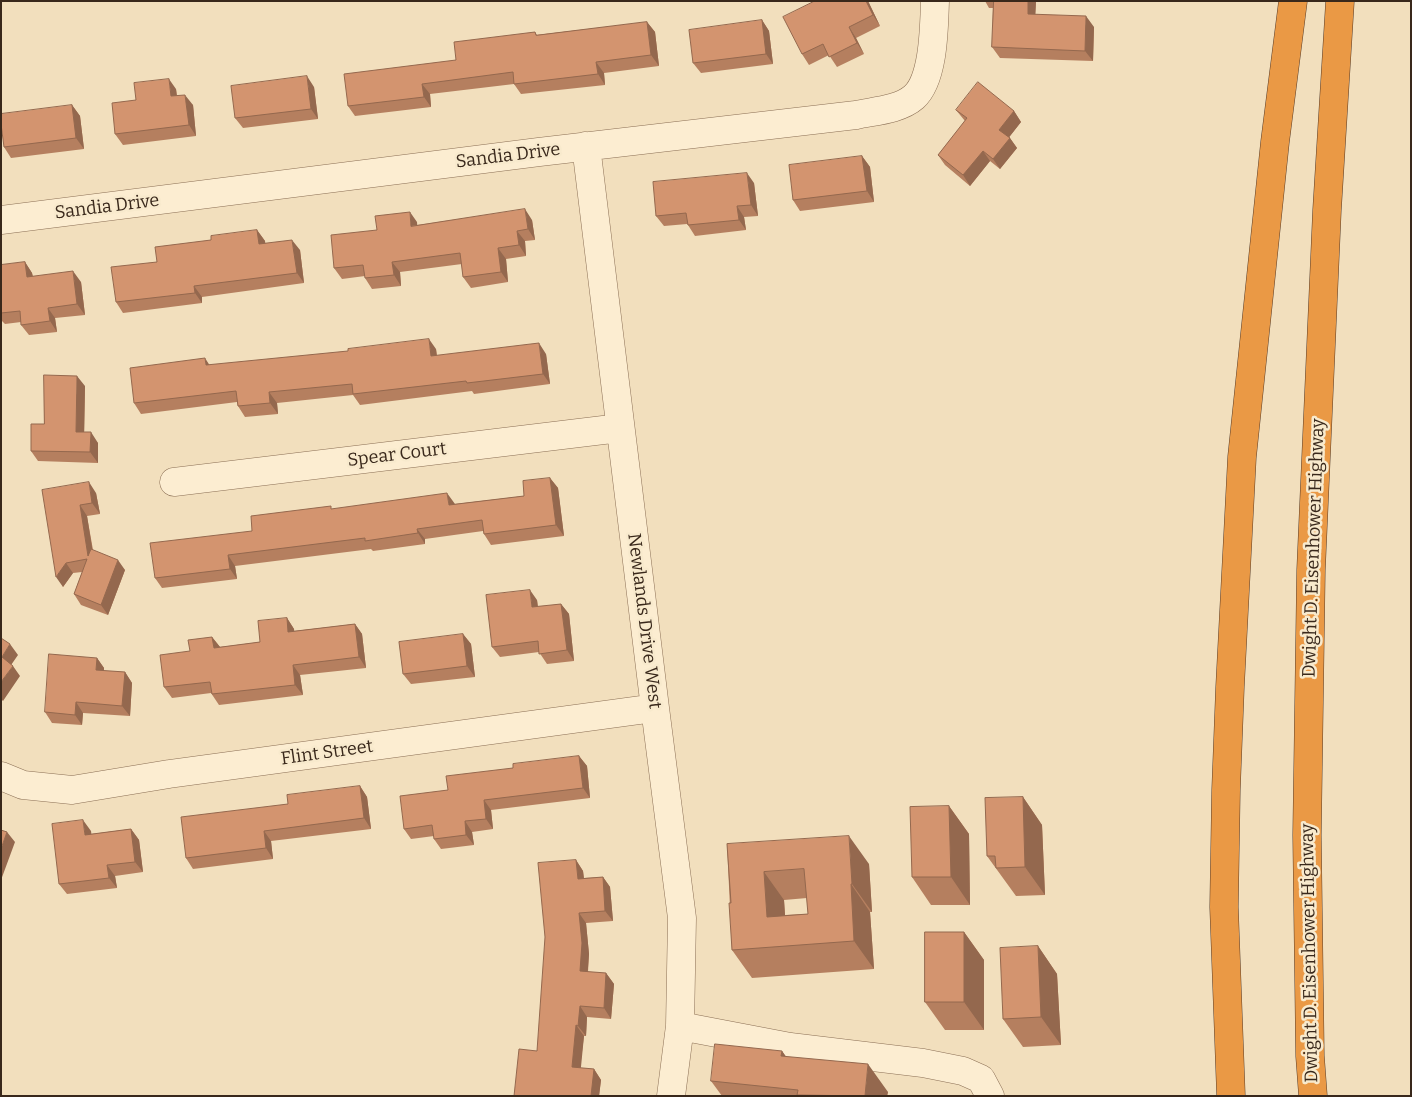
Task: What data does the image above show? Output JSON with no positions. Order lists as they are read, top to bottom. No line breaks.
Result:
{"streets":{"highway":["Dwight D. Eisenhower Highway"],"street":["Sandia Drive","Spear Court","Newlands Drive West","Flint Street"]},"crossings":[["Sandia Drive","Newlands Drive West"],["Spear Court","Newlands Drive West"],["Newlands Drive West","Flint Street"]]}
